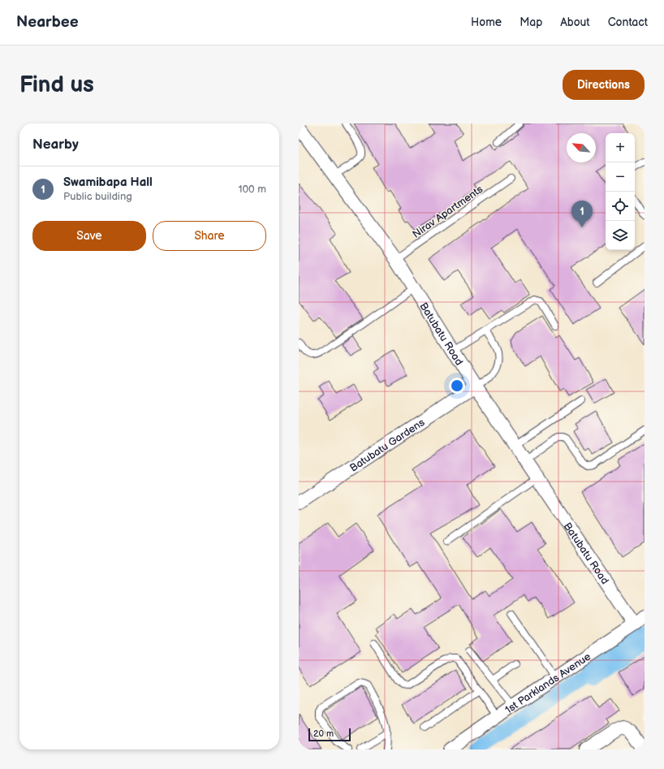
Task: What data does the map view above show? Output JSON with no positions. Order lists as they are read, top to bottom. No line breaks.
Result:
{"streets":{"street":["Batubatu Road","Batubatu Gardens","1st Parklands Avenue"],"lane":["Nirav Apartments"]},"crossings":[["Nirav Apartments","Batubatu Road"],["Batubatu Road","Batubatu Gardens"],["Batubatu Road","1st Parklands Avenue"]],"scale_bar":"20 m","north":"top left","page":{"header":"Nearbee","nav":["Home","Map","About","Contact"],"buttons":["Directions",["Save","Share"]],"title":"Find us","heading":"Nearby","map_buttons":["+","−"],"list":[{"mark":"1","name":"Swamibapa Hall","note":"Public building","value":"100 m"}],"pins":"1","scale":"20 m"}}
